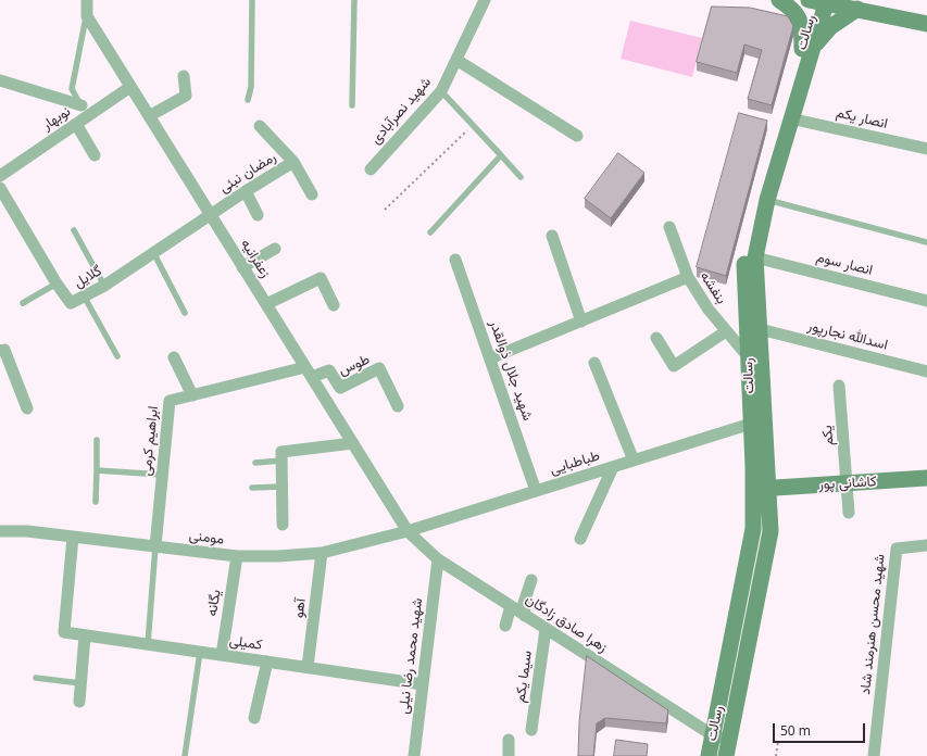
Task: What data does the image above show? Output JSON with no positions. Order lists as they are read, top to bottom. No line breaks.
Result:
{"streets":{"street":["رسالت","شهید نصرآبادی","نوبهار","انصار یکم","رمضان نبئی","زعفرانیه","انصار سوم","گلایل","بنفشه","اسدالله نجارپور","طوس","شهید جلال ذوالقدر","یکم","ابراهیم کرمی","طباطبایی","کاشانی پور","مومنی","یگانه","آهو","زهرا صادق زادگان","شهید محسن هنرمند شاد","کمیلی","شهید محمد رضا نیلی","سیما یکم"]},"crossings":[["رسالت","انصار یکم"],["رسالت","انصار سوم"],["رسالت","بنفشه"],["رسالت","اسدالله نجارپور"],["رسالت","طباطبایی"],["رسالت","کاشانی پور"],["رسالت","زهرا صادق زادگان"],["نوبهار","زعفرانیه"],["رمضان نبئی","زعفرانیه"],["رمضان نبئی","گلایل"],["زعفرانیه","گلایل"],["زعفرانیه","طوس"],["زعفرانیه","ابراهیم کرمی"],["زعفرانیه","طباطبایی"],["زعفرانیه","مومنی"],["زعفرانیه","زهرا صادق زادگان"],["طوس","ابراهیم کرمی"],["شهید جلال ذوالقدر","طباطبایی"],["یکم","کاشانی پور"],["ابراهیم کرمی","مومنی"],["طباطبایی","مومنی"],["طباطبایی","زهرا صادق زادگان"],["مومنی","یگانه"],["مومنی","آهو"],["مومنی","زهرا صادق زادگان"],["مومنی","کمیلی"],["یگانه","کمیلی"],["آهو","کمیلی"],["زهرا صادق زادگان","شهید محمد رضا نیلی"],["زهرا صادق زادگان","سیما یکم"],["کمیلی","شهید محمد رضا نیلی"]],"scale_bar":"50 m"}
